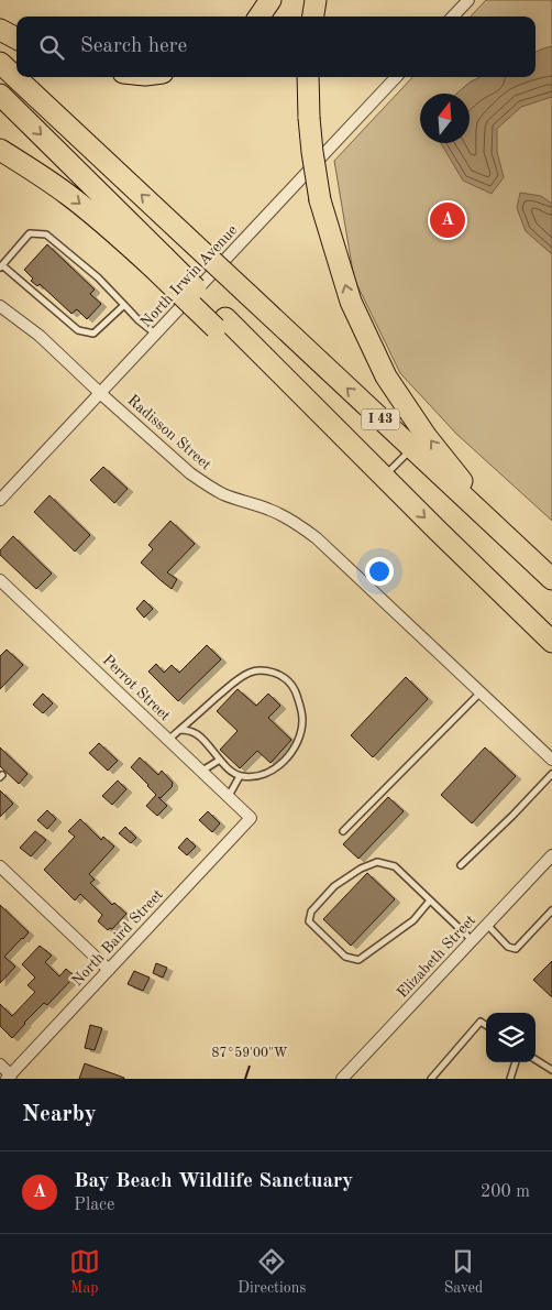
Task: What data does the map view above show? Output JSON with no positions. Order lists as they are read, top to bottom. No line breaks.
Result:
{"streets":{"highway":["I 43"],"street":["North Irwin Avenue","Radisson Street","Perrot Street","North Baird Street","Elizabeth Street"]},"crossings":[["North Irwin Avenue","Radisson Street"],["Perrot Street","North Baird Street"]],"north":"top","page":{"search":"Search here","pins":"A","heading":"Nearby","list":[{"mark":"A","name":"Bay Beach Wildlife Sanctuary","note":"Place","value":"200 m"}],"nav":["Map","Directions","Saved"]},"coordinates":["87°59'00\"W"]}
